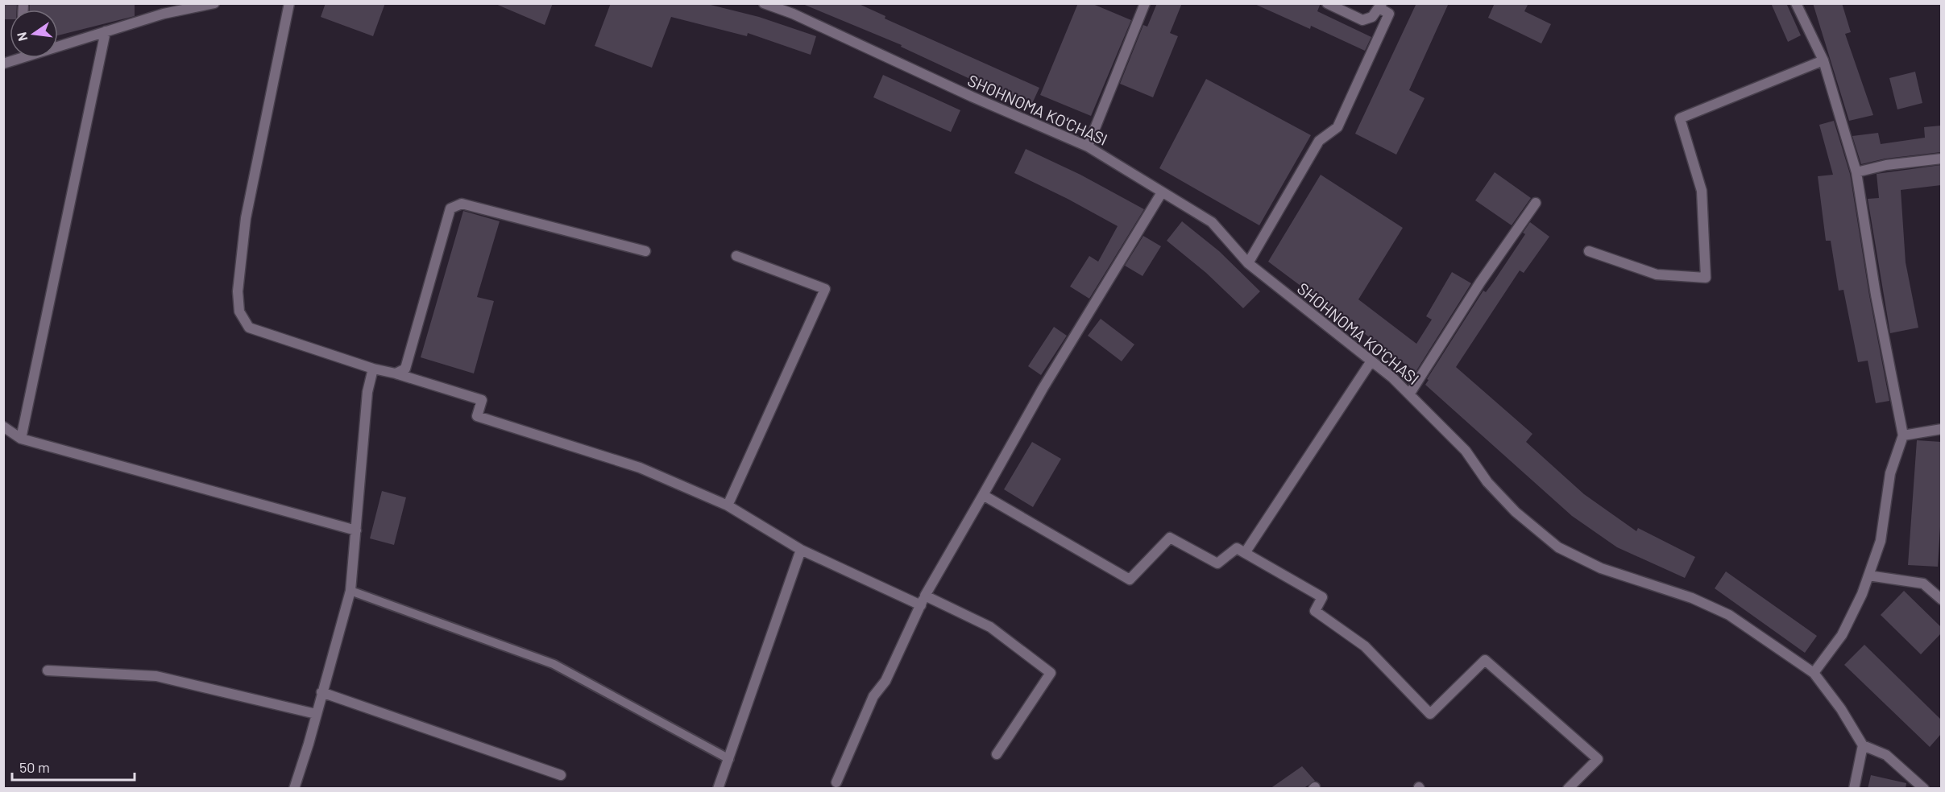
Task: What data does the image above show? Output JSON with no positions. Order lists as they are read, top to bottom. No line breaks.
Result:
{"streets":{"street":["SHOHNOMA KO'CHASI"]},"scale_bar":"50 m","north":"left"}
